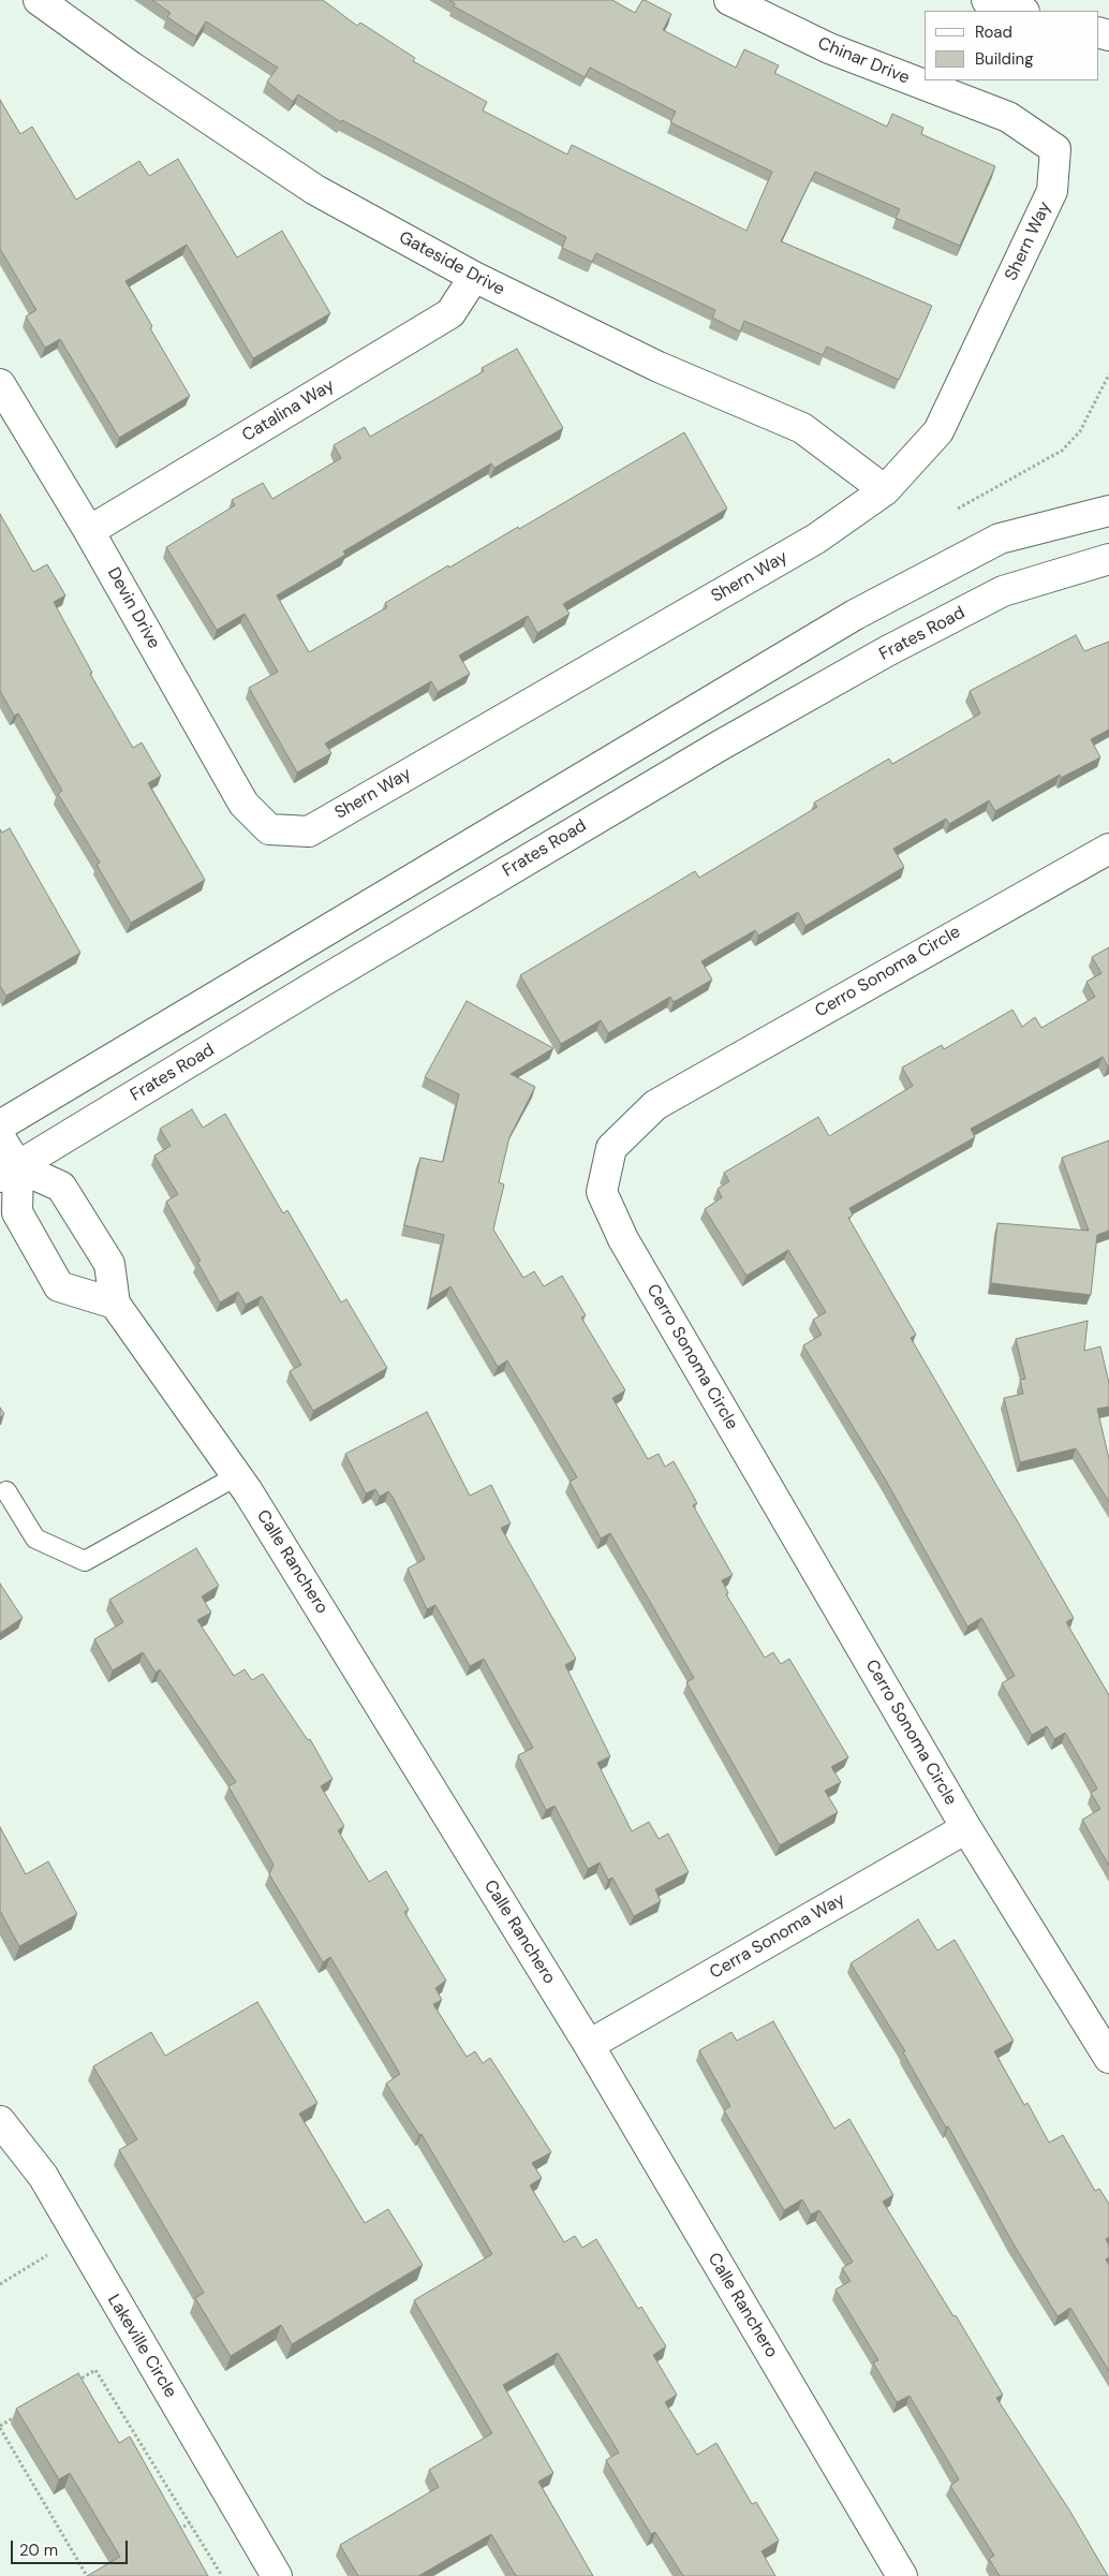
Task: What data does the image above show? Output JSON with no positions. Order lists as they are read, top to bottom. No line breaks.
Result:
{"streets":{"street":["Chinar Drive","Shern Way","Gateside Drive","Catalina Way","Devin Drive","Frates Road","Cerro Sonoma Circle","Calle Ranchero","Cerra Sonoma Way","Lakeville Circle"]},"crossings":[["Chinar Drive","Shern Way"],["Shern Way","Gateside Drive"],["Shern Way","Devin Drive"],["Gateside Drive","Catalina Way"],["Catalina Way","Devin Drive"],["Frates Road","Calle Ranchero"],["Cerro Sonoma Circle","Cerra Sonoma Way"],["Calle Ranchero","Cerra Sonoma Way"]],"legend":["Road","Building"],"scale_bar":"20 m"}
